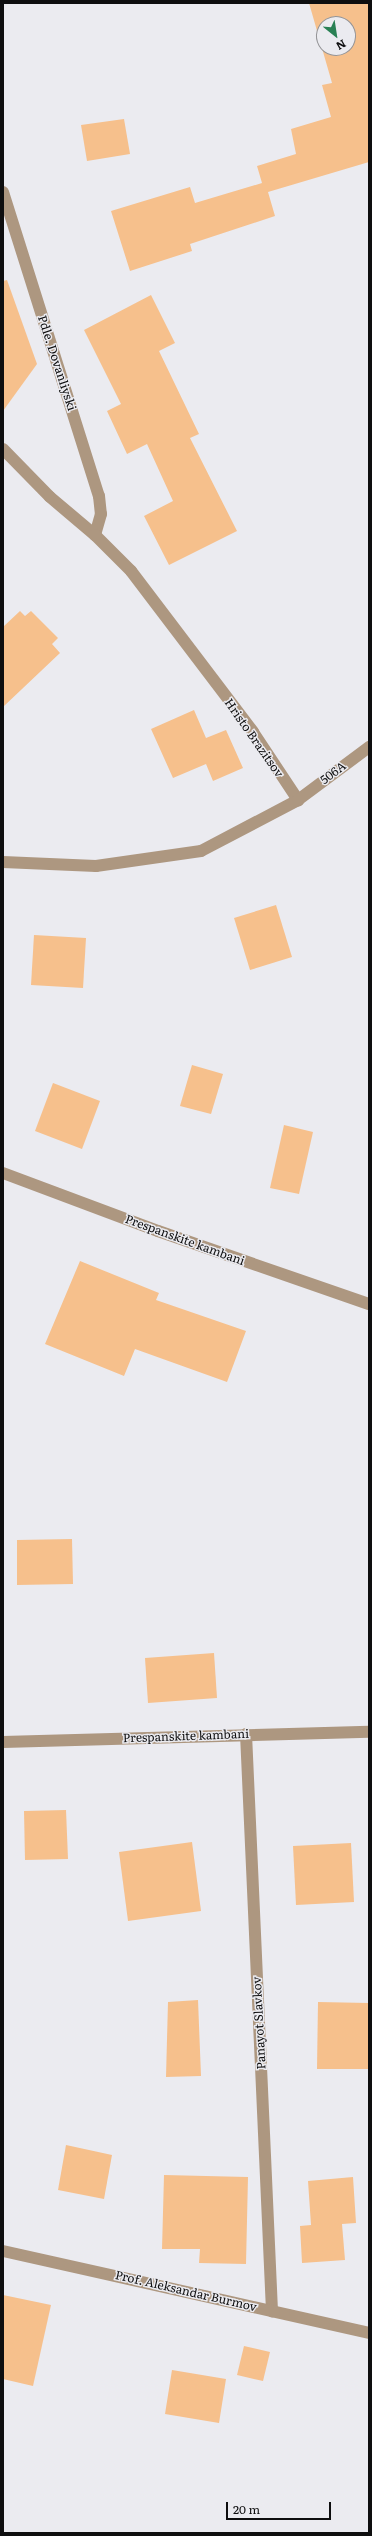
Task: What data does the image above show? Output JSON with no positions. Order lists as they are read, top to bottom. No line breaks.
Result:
{"streets":{"street":["Pdle. Dovanliyski","Hristo Brazitsov","506А","Prespanskite kambani","Panayot Slavkov","Prof. Aleksandar Burmov"]},"crossings":[["Pdle. Dovanliyski","Hristo Brazitsov"],["Hristo Brazitsov","506А"],["Prespanskite kambani","Panayot Slavkov"],["Panayot Slavkov","Prof. Aleksandar Burmov"]],"scale_bar":"20 m","north":"bottom right"}
